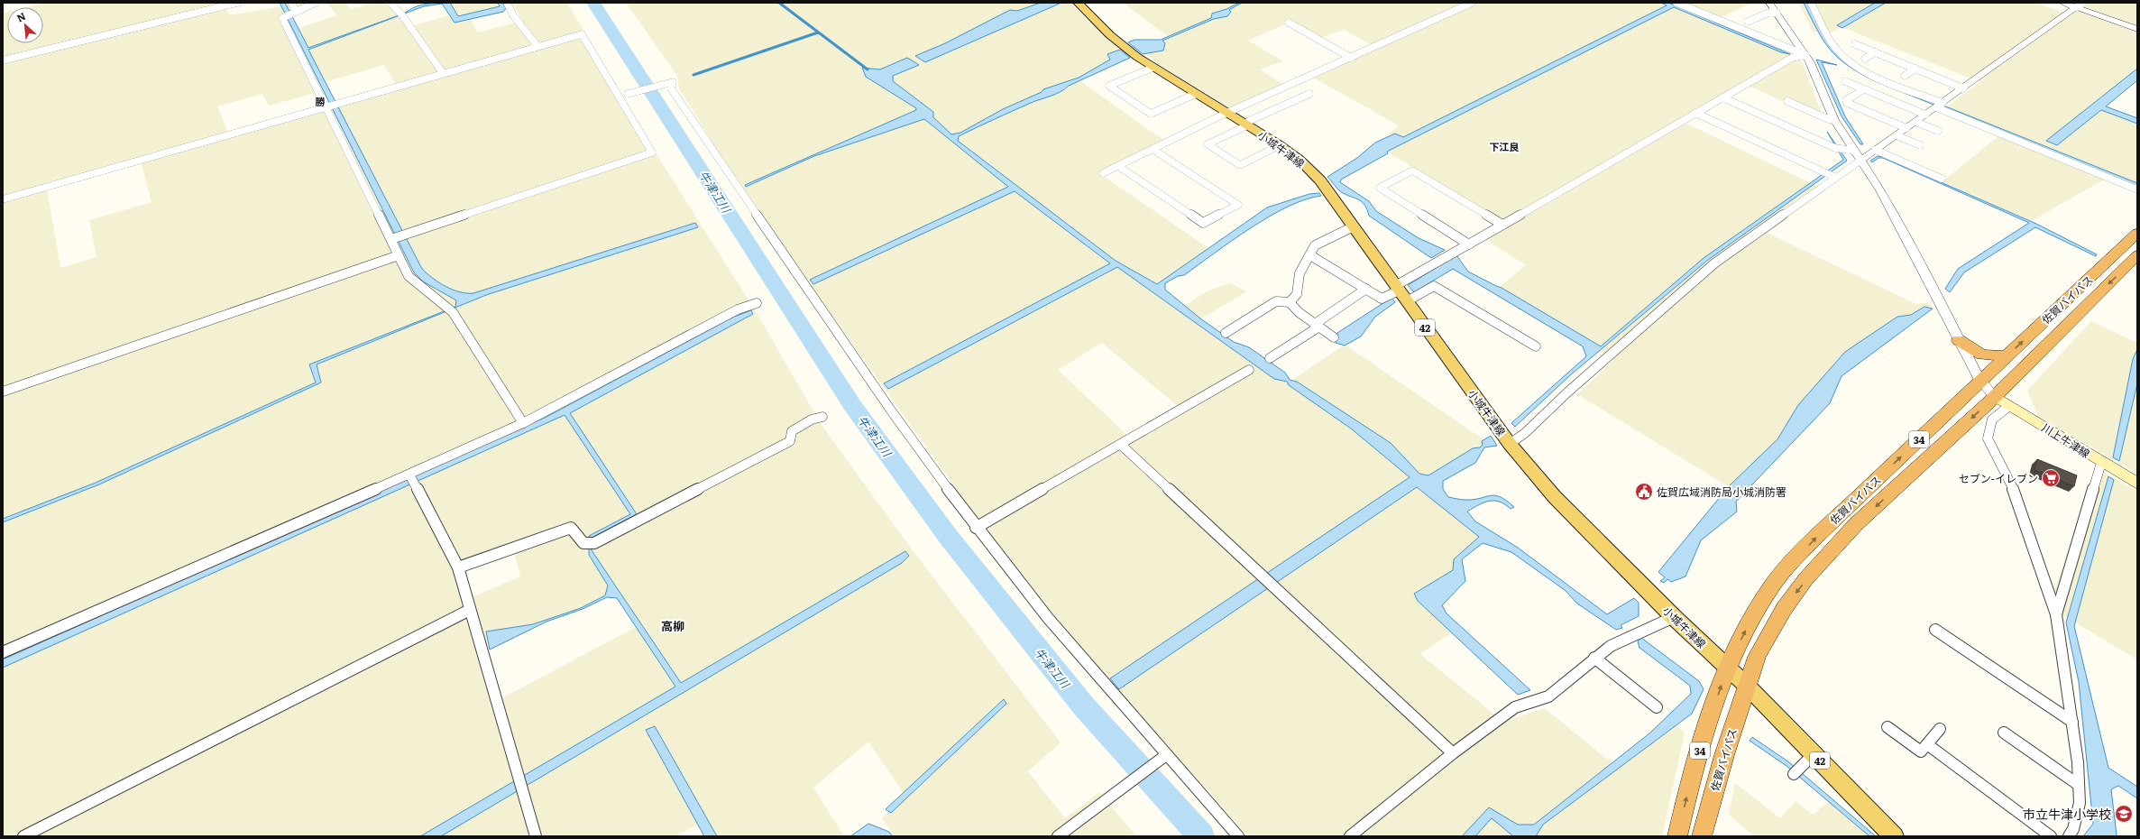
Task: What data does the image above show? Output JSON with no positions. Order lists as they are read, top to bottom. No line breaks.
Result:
{"streets":{"highway":["佐賀バイパス","34"],"main road":["小城牛津線","42","川上牛津線"]},"crossings":[["小城牛津線","佐賀バイパス"],["佐賀バイパス","川上牛津線"]],"districts":["勝","下江良","高柳"],"water":["牛津江川"],"places":{"supermarket":["セブン-イレブン"],"public building":["佐賀広域消防局小城消防署"],"school or university":["市立牛津小学校"]},"north":"top left"}
